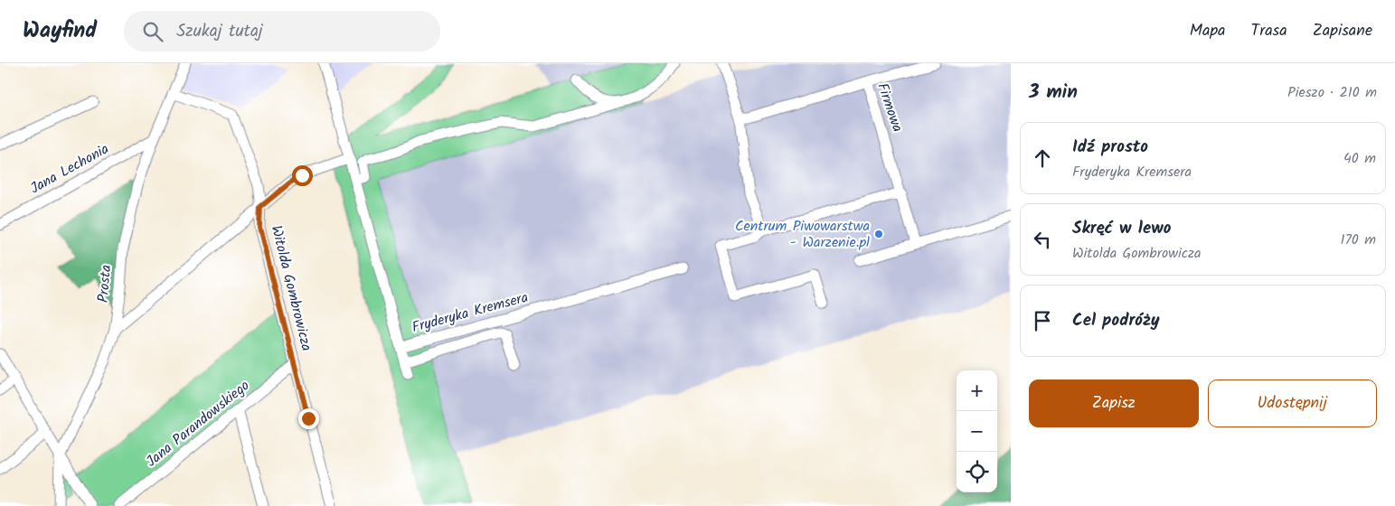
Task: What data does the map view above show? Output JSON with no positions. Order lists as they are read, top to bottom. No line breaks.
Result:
{"streets":{"street":["Firmowa","Jana Lechonia","Prosta","Witolda Gombrowicza","Fryderyka Kremsera","Jana Parandowskiego"]},"crossings":[["Jana Lechonia","Prosta"],["Prosta","Witolda Gombrowicza"],["Witolda Gombrowicza","Jana Parandowskiego"]],"places":["Centrum Piwowarstwa - Warzenie.pl"],"page":{"header":"Wayfind","search":"Szukaj tutaj","nav":["Mapa","Trasa","Zapisane"],"heading":["3 min","Pieszo · 210 m"],"list":[["Idź prosto","Fryderyka Kremsera","40 m"],["Skręć w lewo","Witolda Gombrowicza","170 m"],"Cel podróży"],"buttons":["Zapisz","Udostępnij"],"map_buttons":["+","−"]}}
